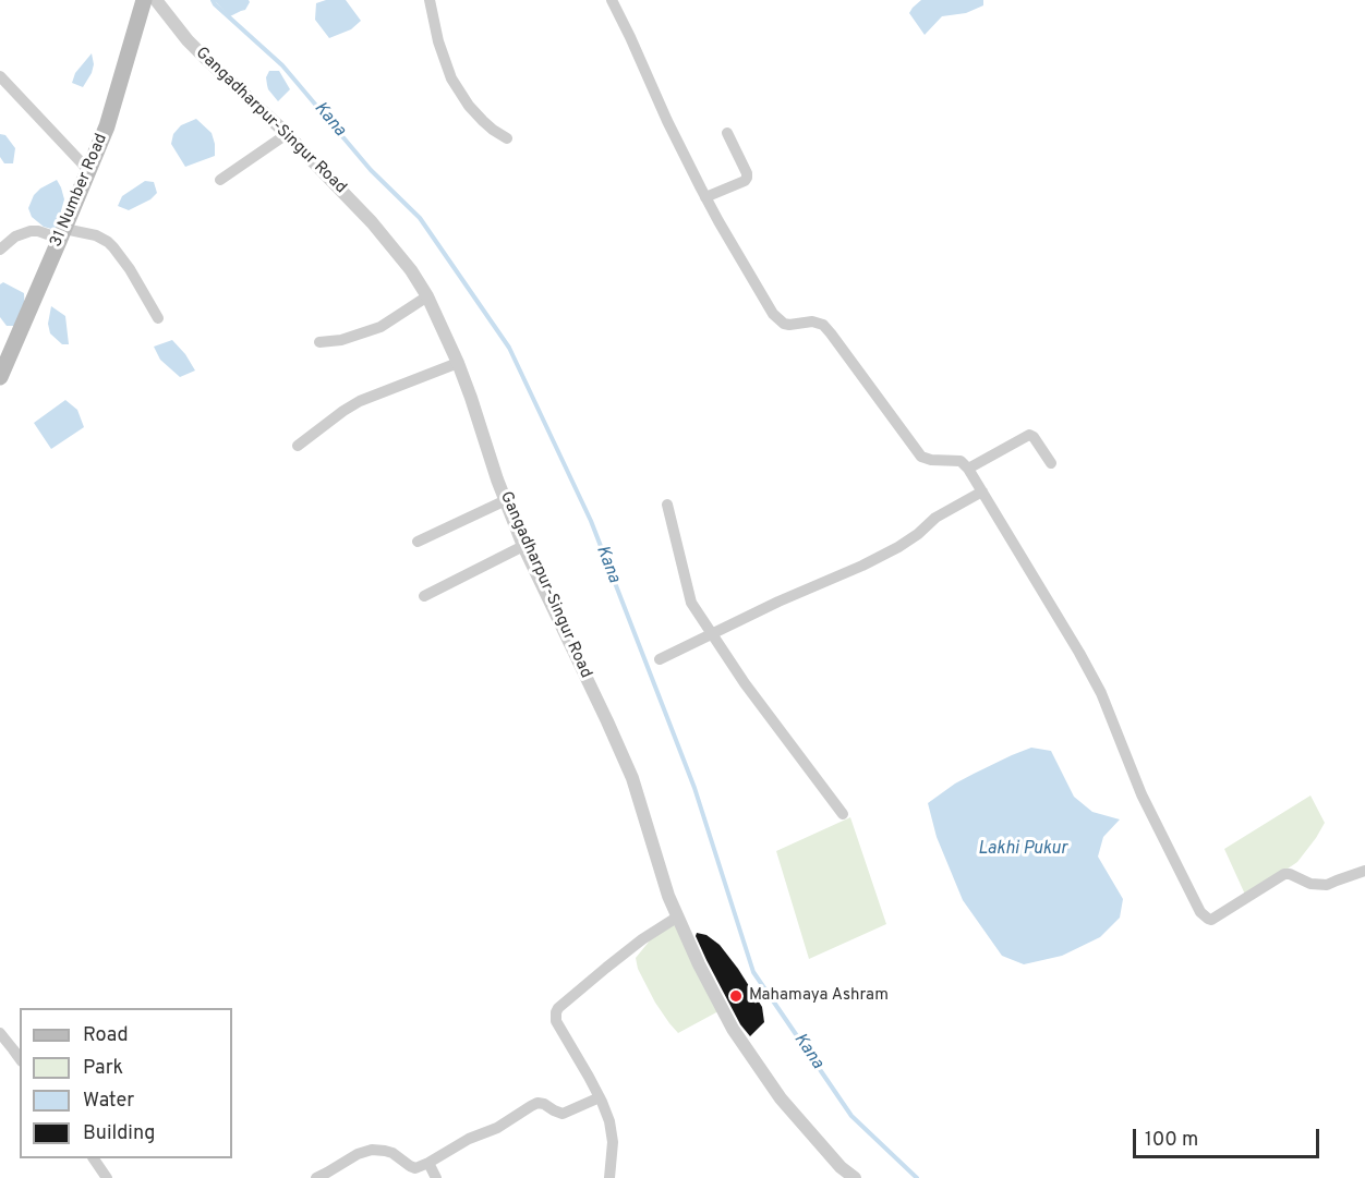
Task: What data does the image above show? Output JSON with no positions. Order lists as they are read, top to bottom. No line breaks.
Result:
{"streets":{"main road":["31 Number Road"],"street":["Gangadharpur-Singur Road"]},"water":["Kana","Lakhi Pukur"],"places":["Mahamaya Ashram"],"legend":["Road","Park","Water","Building"],"scale_bar":"100 m"}
